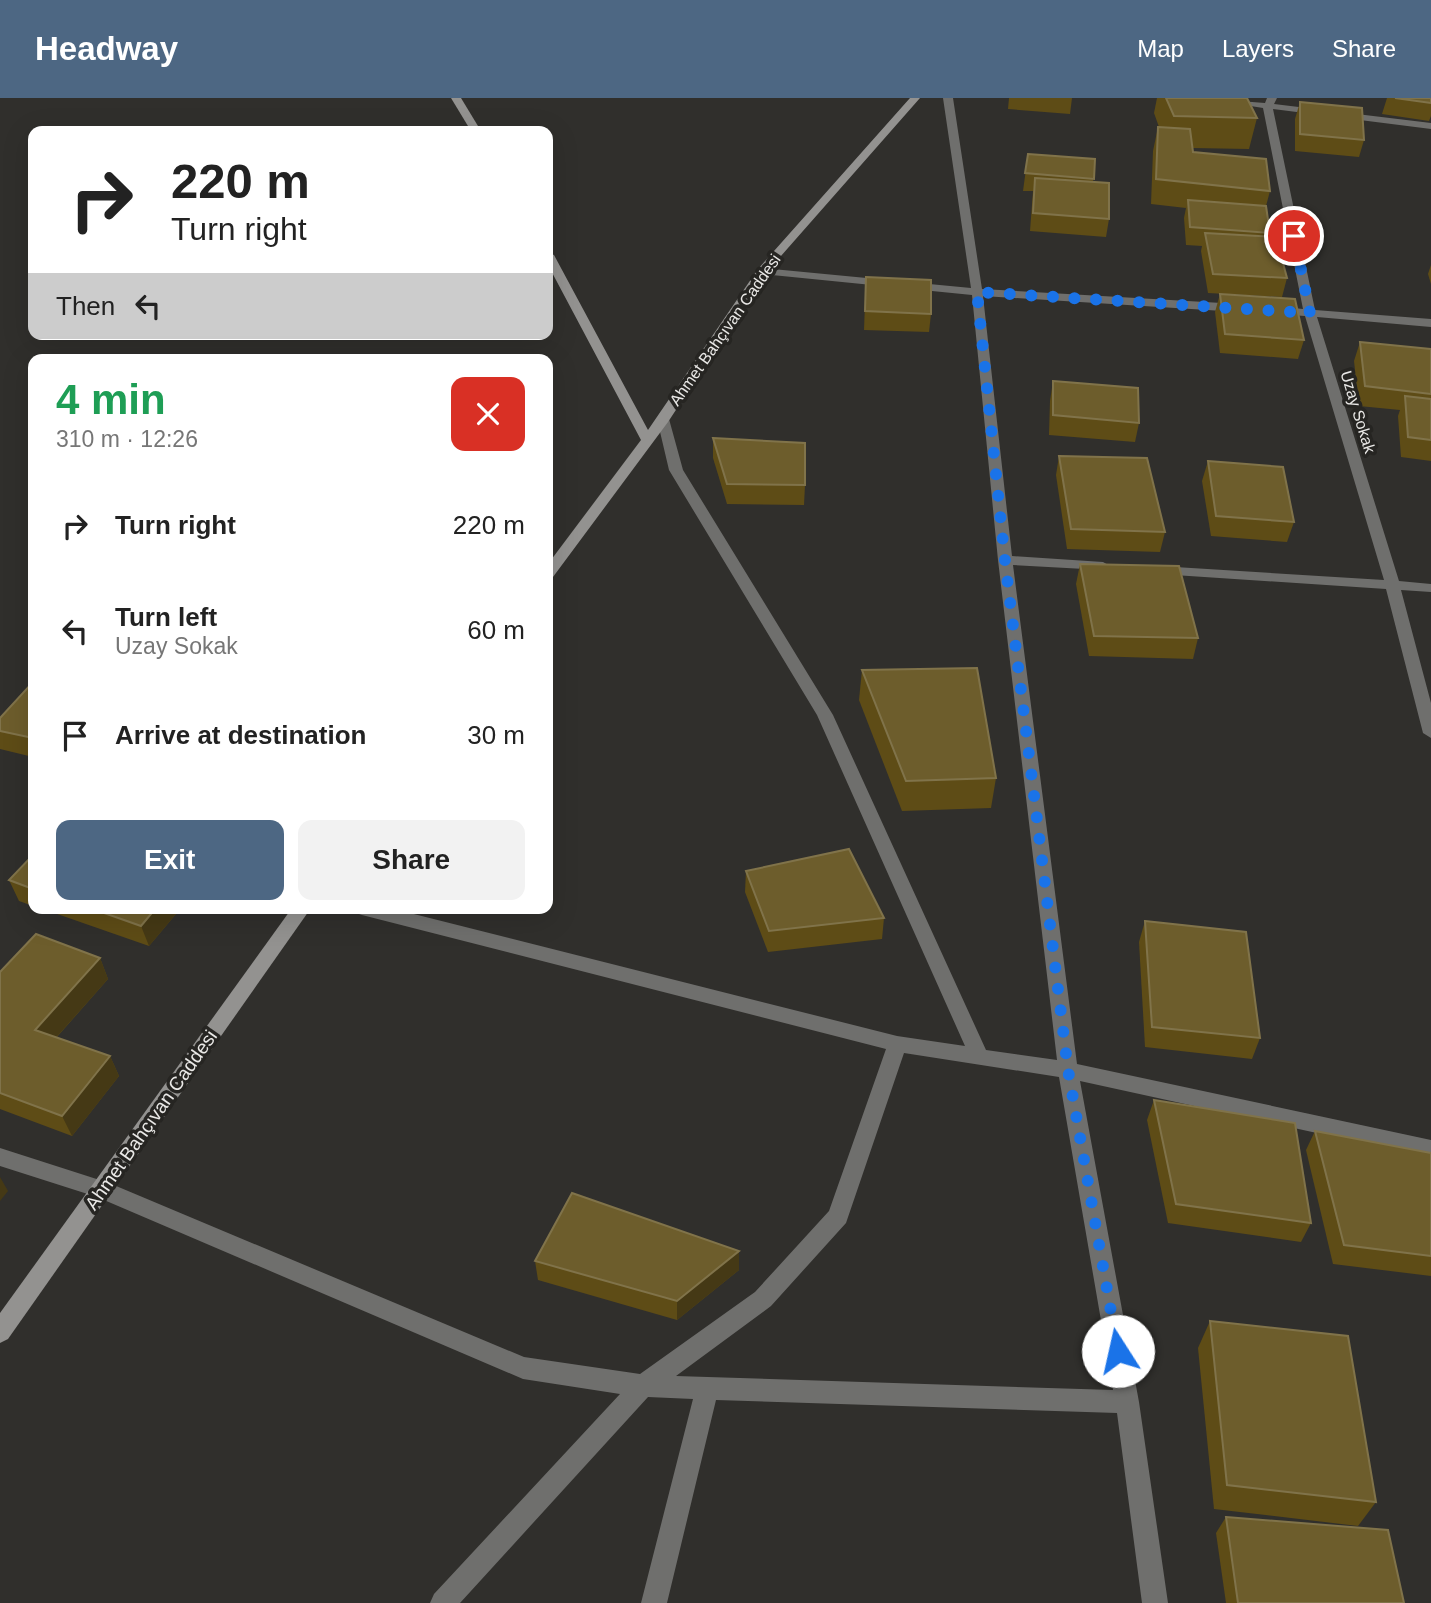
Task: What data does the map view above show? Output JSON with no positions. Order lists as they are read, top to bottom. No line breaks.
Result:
{"streets":{"main road":["Ahmet Bahçıvan Caddesi"],"street":["Uzay Sokak"]},"page":{"header":"Headway","nav":["Map","Layers","Share"],"turn":["220 m","Turn right"],"then":"Then","heading":["4 min","310 m · 12:26"],"list":[{"name":"Turn right","value":"220 m"},{"name":"Turn left","note":"Uzay Sokak","value":"60 m"},{"name":"Arrive at destination","value":"30 m"}],"buttons":["Exit","Share"]}}
